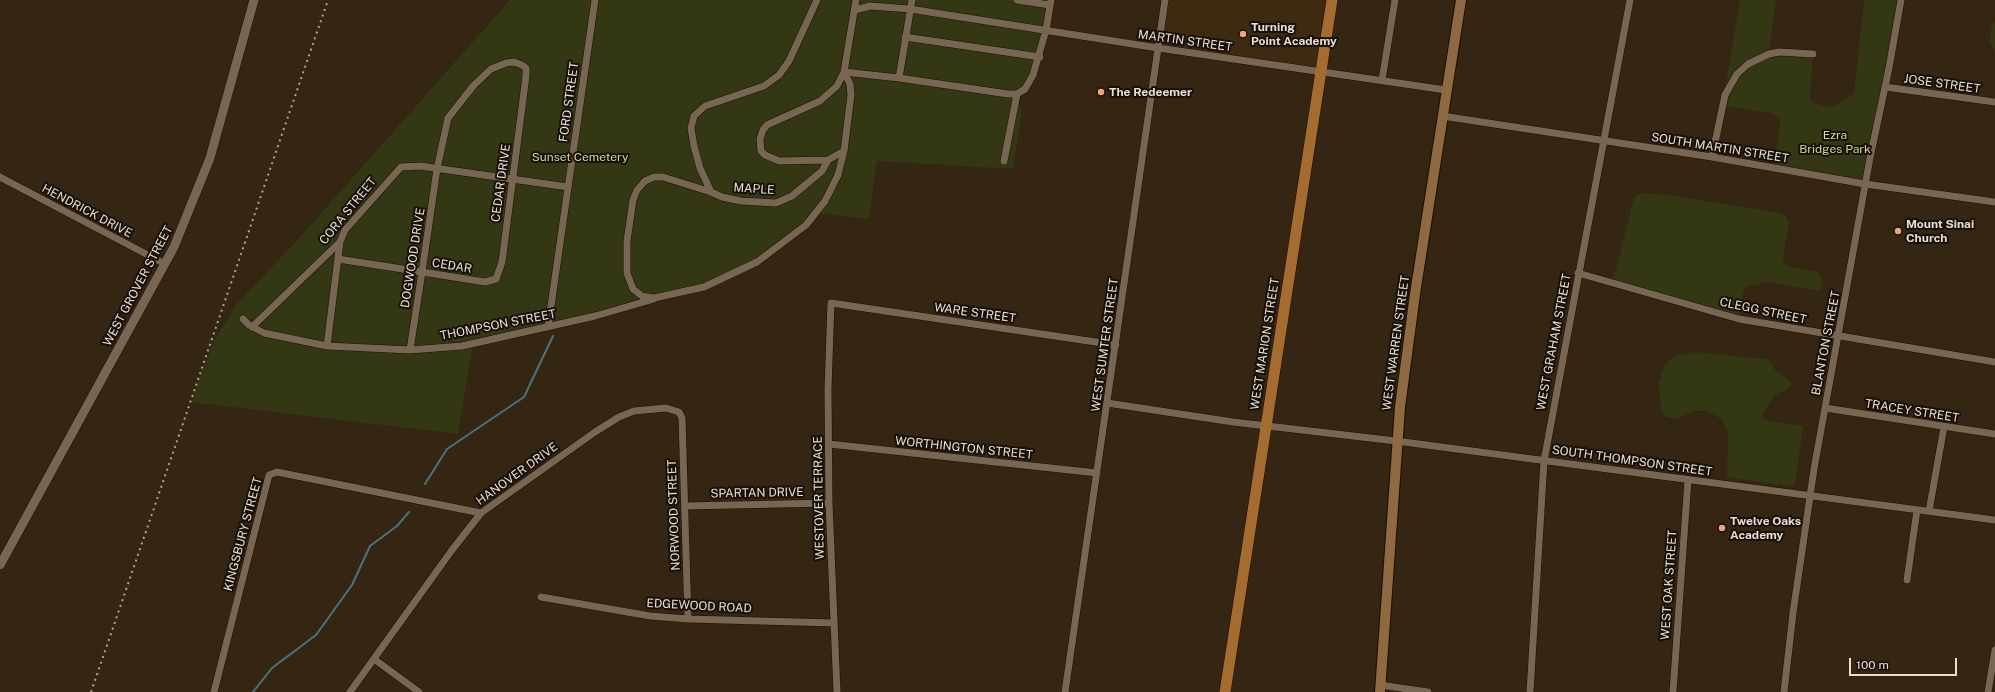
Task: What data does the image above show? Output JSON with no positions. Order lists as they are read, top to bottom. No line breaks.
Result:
{"streets":{"main road":["WEST WARREN STREET","WEST MARION STREET"],"street":["MARTIN STREET","JOSE STREET","FORD STREET","SOUTH MARTIN STREET","CEDAR DRIVE","MAPLE","HENDRICK DRIVE","CORA STREET","DOGWOOD DRIVE","CEDAR","WEST GROVER STREET","CLEGG STREET","WARE STREET","THOMPSON STREET","WEST GRAHAM STREET","BLANTON STREET","WEST SUMTER STREET","TRACEY STREET","WORTHINGTON STREET","SOUTH THOMPSON STREET","HANOVER DRIVE","SPARTAN DRIVE","WESTOVER TERRACE","NORWOOD STREET","KINGSBURY STREET","WEST OAK STREET","EDGEWOOD ROAD"]},"crossings":[["MARTIN STREET","WEST MARION STREET"],["MARTIN STREET","WEST SUMTER STREET"],["JOSE STREET","BLANTON STREET"],["FORD STREET","CORA STREET"],["FORD STREET","THOMPSON STREET"],["SOUTH MARTIN STREET","WEST GRAHAM STREET"],["SOUTH MARTIN STREET","WEST WARREN STREET"],["SOUTH MARTIN STREET","BLANTON STREET"],["CEDAR DRIVE","CORA STREET"],["CEDAR DRIVE","DOGWOOD DRIVE"],["CEDAR DRIVE","CEDAR"],["MAPLE","THOMPSON STREET"],["HENDRICK DRIVE","WEST GROVER STREET"],["CORA STREET","DOGWOOD DRIVE"],["CORA STREET","THOMPSON STREET"],["DOGWOOD DRIVE","CEDAR"],["DOGWOOD DRIVE","THOMPSON STREET"],["CLEGG STREET","WEST GRAHAM STREET"],["CLEGG STREET","BLANTON STREET"],["WARE STREET","WEST SUMTER STREET"],["WARE STREET","WESTOVER TERRACE"],["WEST GRAHAM STREET","SOUTH THOMPSON STREET"],["WEST WARREN STREET","SOUTH THOMPSON STREET"],["BLANTON STREET","TRACEY STREET"],["BLANTON STREET","SOUTH THOMPSON STREET"],["WEST MARION STREET","SOUTH THOMPSON STREET"],["WEST SUMTER STREET","WORTHINGTON STREET"],["WEST SUMTER STREET","SOUTH THOMPSON STREET"],["WORTHINGTON STREET","WESTOVER TERRACE"],["SOUTH THOMPSON STREET","WEST OAK STREET"],["HANOVER DRIVE","NORWOOD STREET"],["HANOVER DRIVE","KINGSBURY STREET"],["SPARTAN DRIVE","WESTOVER TERRACE"],["SPARTAN DRIVE","NORWOOD STREET"],["WESTOVER TERRACE","EDGEWOOD ROAD"],["NORWOOD STREET","EDGEWOOD ROAD"]],"parks":["Ezra Bridges Park","Sunset Cemetery"],"places":["Turning Point Academy","The Redeemer","Mount Sinai Church","Twelve Oaks Academy"],"scale_bar":"100 m"}
